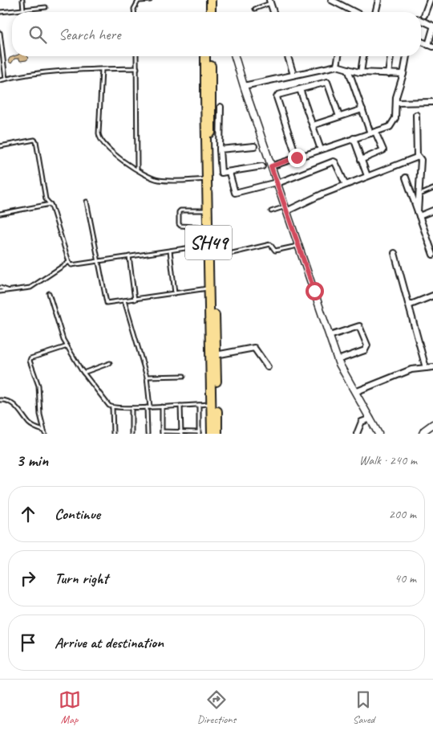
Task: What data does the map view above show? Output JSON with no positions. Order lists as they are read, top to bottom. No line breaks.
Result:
{"streets":{"main road":["SH49"]},"page":{"search":"Search here","heading":["3 min","Walk · 240 m"],"list":[["Continue","200 m"],["Turn right","40 m"],"Arrive at destination"],"nav":["Map","Directions","Saved"]}}
